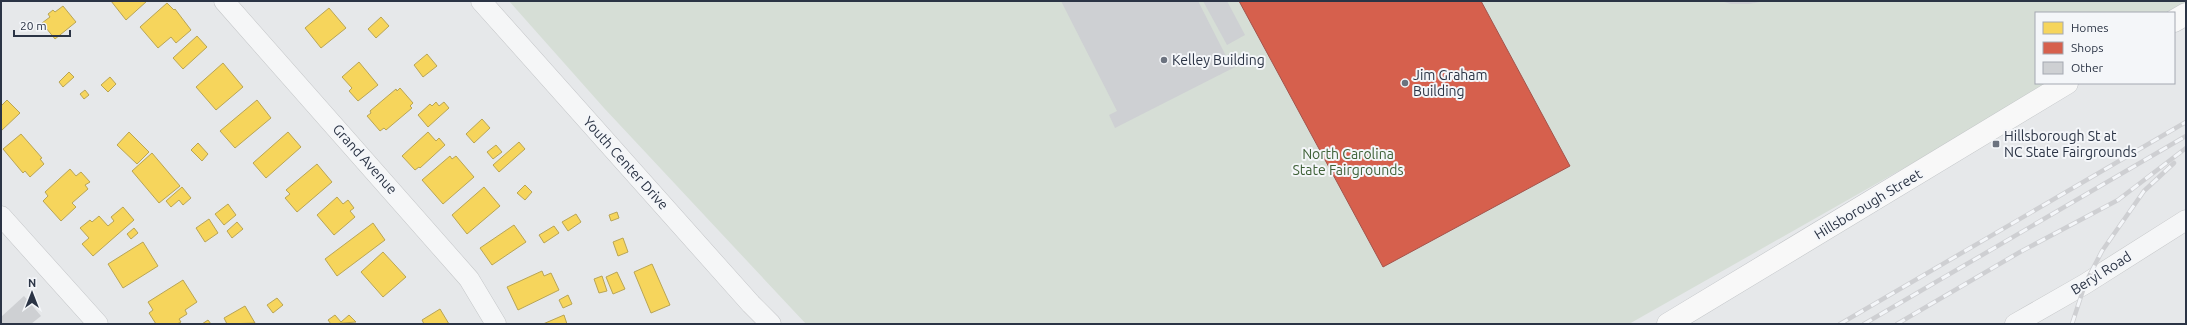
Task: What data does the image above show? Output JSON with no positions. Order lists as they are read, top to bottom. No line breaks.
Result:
{"streets":{"main road":["Hillsborough Street"],"street":["Grand Avenue","Youth Center Drive","Beryl Road"]},"parks":["North Carolina State Fairgrounds"],"places":{"other":["Kelley Building","Jim Graham Building"],"transit":["Hillsborough St at NC State Fairgrounds"]},"legend":["Homes","Shops","Other"],"scale_bar":"20 m","north":"top"}
